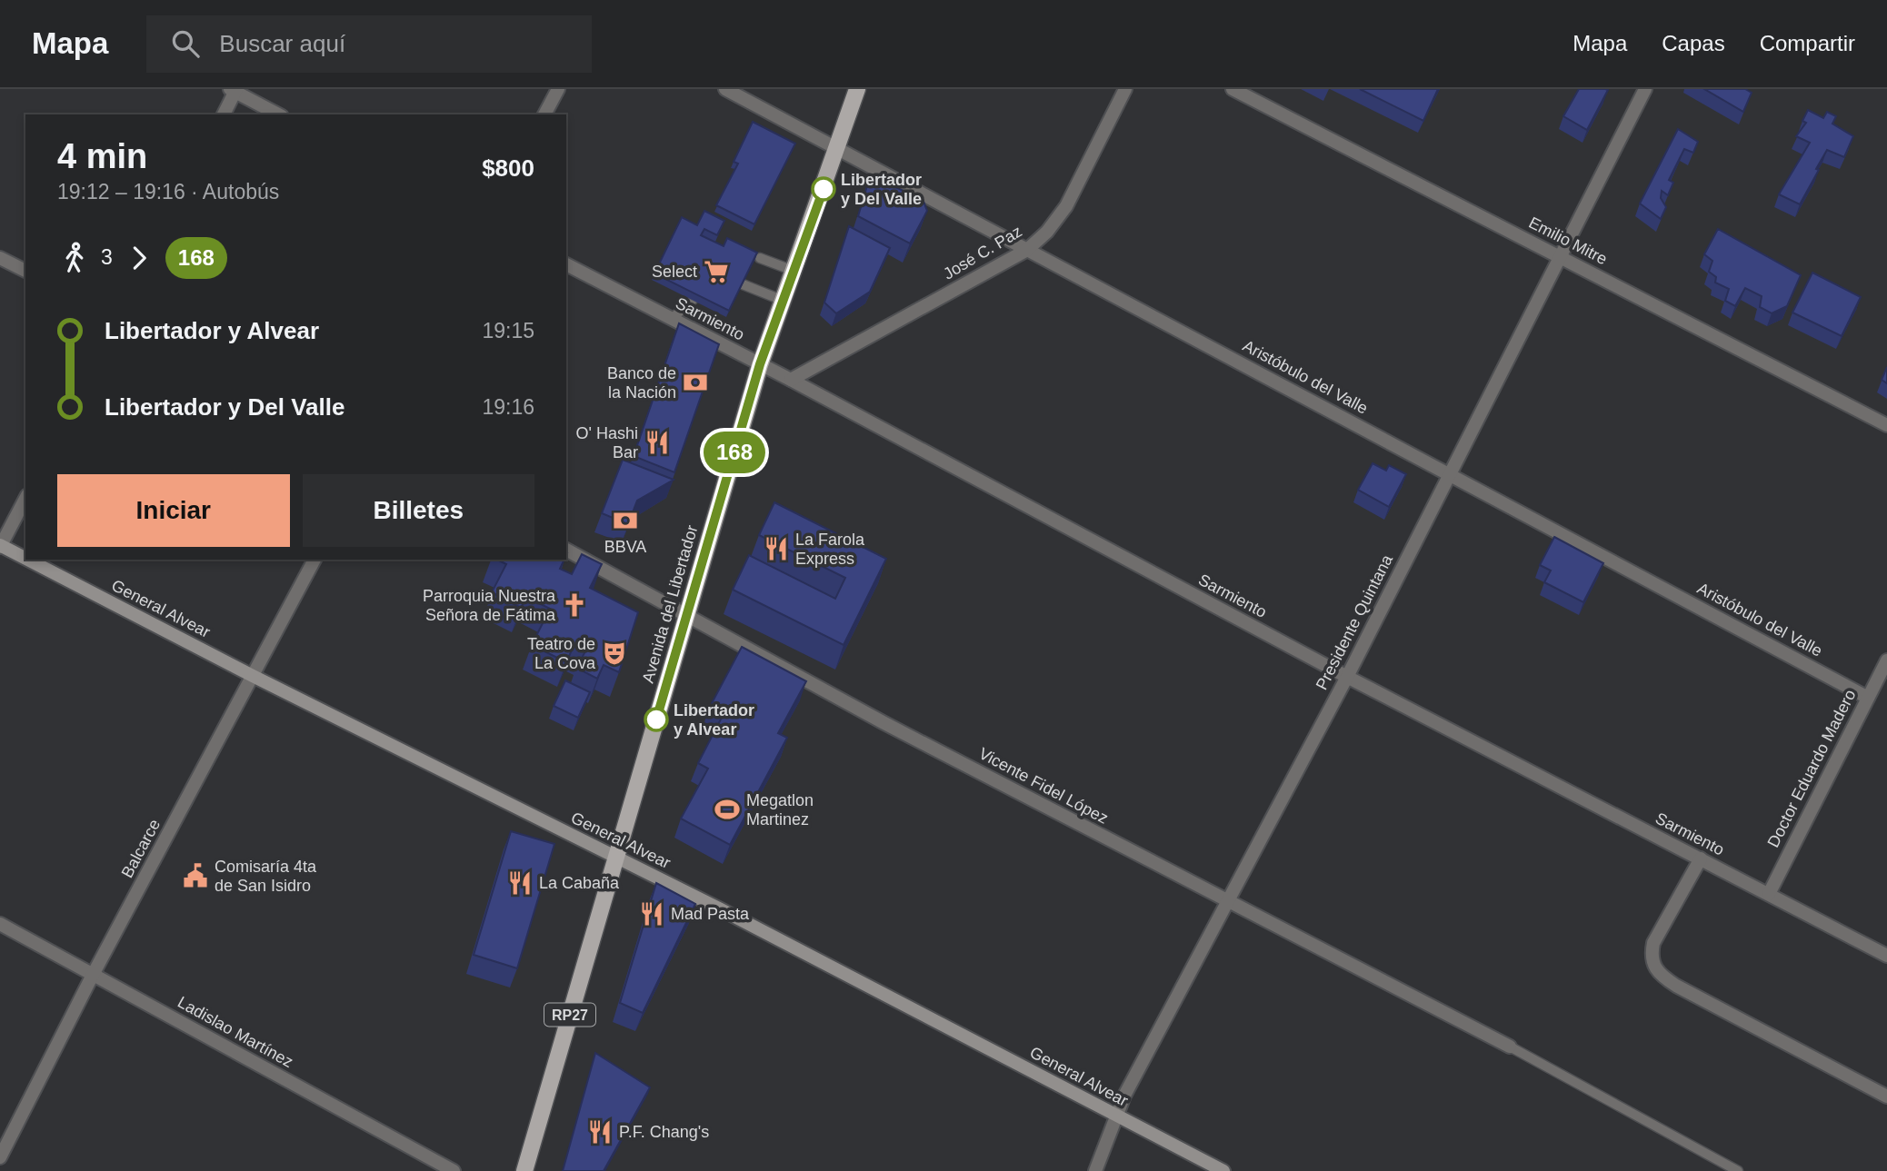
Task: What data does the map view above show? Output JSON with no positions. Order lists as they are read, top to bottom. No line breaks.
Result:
{"streets":{"main road":["Avenida del Libertador","RP27"],"street":["Emilio Mitre","José C. Paz","Sarmiento","Aristóbulo del Valle","General Alvear","Presidente Quintana","Doctor Eduardo Madero","Vicente Fidel López","Balcarce","Ladislao Martínez"]},"crossings":[["Emilio Mitre","Presidente Quintana"],["José C. Paz","Sarmiento"],["José C. Paz","Aristóbulo del Valle"],["Sarmiento","Avenida del Libertador"],["Sarmiento","Presidente Quintana"],["Sarmiento","Doctor Eduardo Madero"],["Aristóbulo del Valle","Avenida del Libertador"],["Aristóbulo del Valle","Presidente Quintana"],["Aristóbulo del Valle","Doctor Eduardo Madero"],["Avenida del Libertador","General Alvear"],["Avenida del Libertador","Vicente Fidel López"],["General Alvear","Presidente Quintana"],["General Alvear","Balcarce"],["Presidente Quintana","Vicente Fidel López"],["Balcarce","Ladislao Martínez"]],"places":{"other":["Libertador y Del Valle","Libertador y Alvear"],"supermarket":["Select"],"bank":["Banco de la Nación","BBVA"],"restaurant":["O' Hashi Bar","La Farola Express","La Cabaña","Mad Pasta","P.F. Chang's"],"church":["Parroquia Nuestra Señora de Fátima"],"theatre":["Teatro de La Cova"],"sports":["Megatlon Martinez"],"public building":["Comisaría 4ta de San Isidro"]},"lines":["bus line 168"],"page":{"header":"Mapa","search":"Buscar aquí","nav":["Mapa","Capas","Compartir"],"on_map":"168","heading":["4 min","19:12 – 19:16 · Autobús","$800"],"legs":["3","168"],"list":[{"name":"Libertador y Alvear","value":"19:15"},{"name":"Libertador y Del Valle","value":"19:16"}],"buttons":["Iniciar","Billetes"]}}
